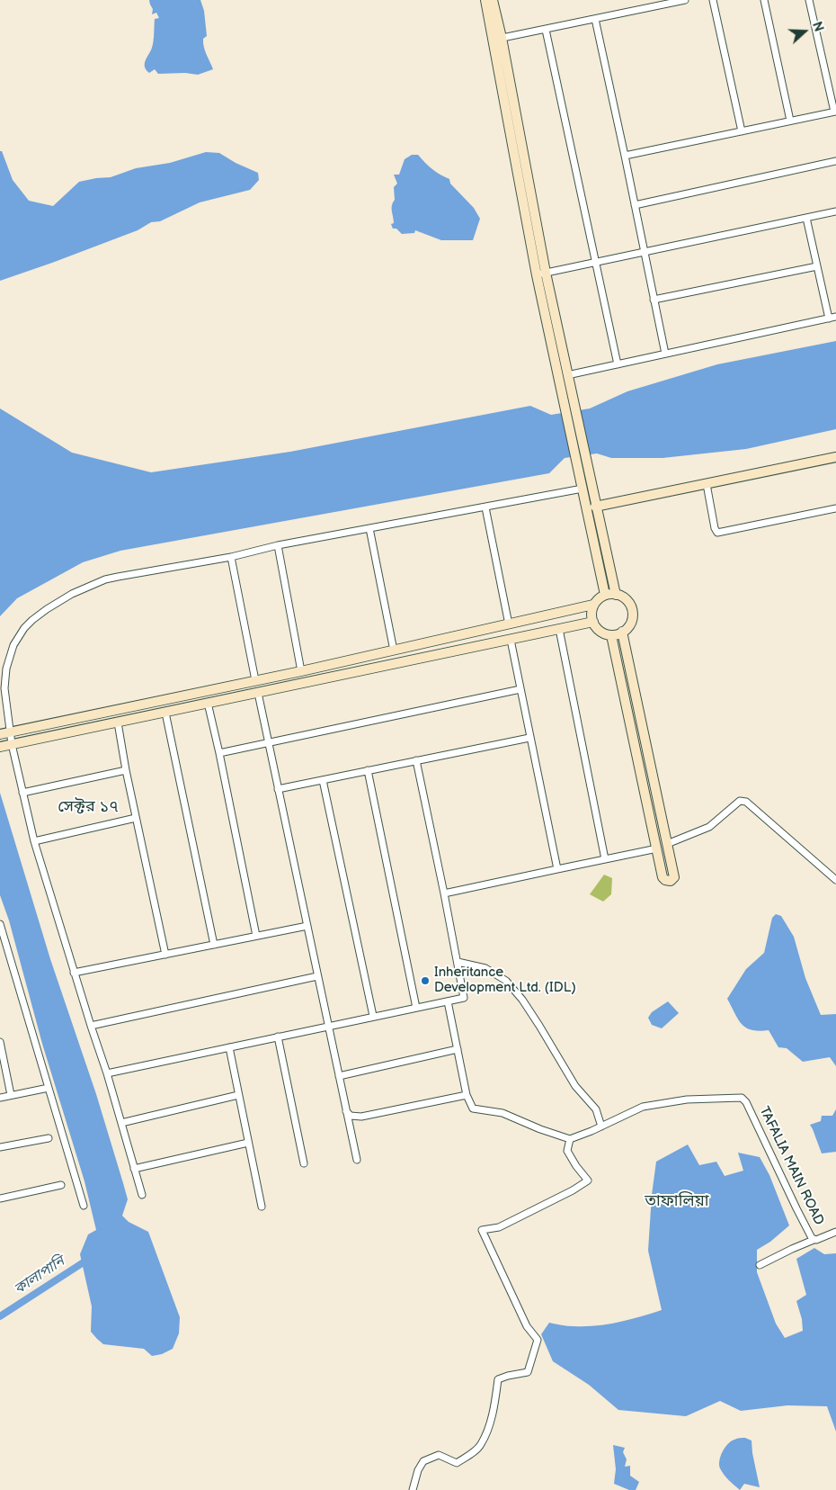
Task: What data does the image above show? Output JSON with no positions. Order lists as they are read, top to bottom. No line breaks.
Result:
{"streets":{"street":["TAFALIA MAIN ROAD"]},"districts":["সেক্টর ১৭","তাফালিয়া"],"water":["কালাপানি"],"places":["Inheritance Development Ltd. (IDL)"],"north":"right"}
